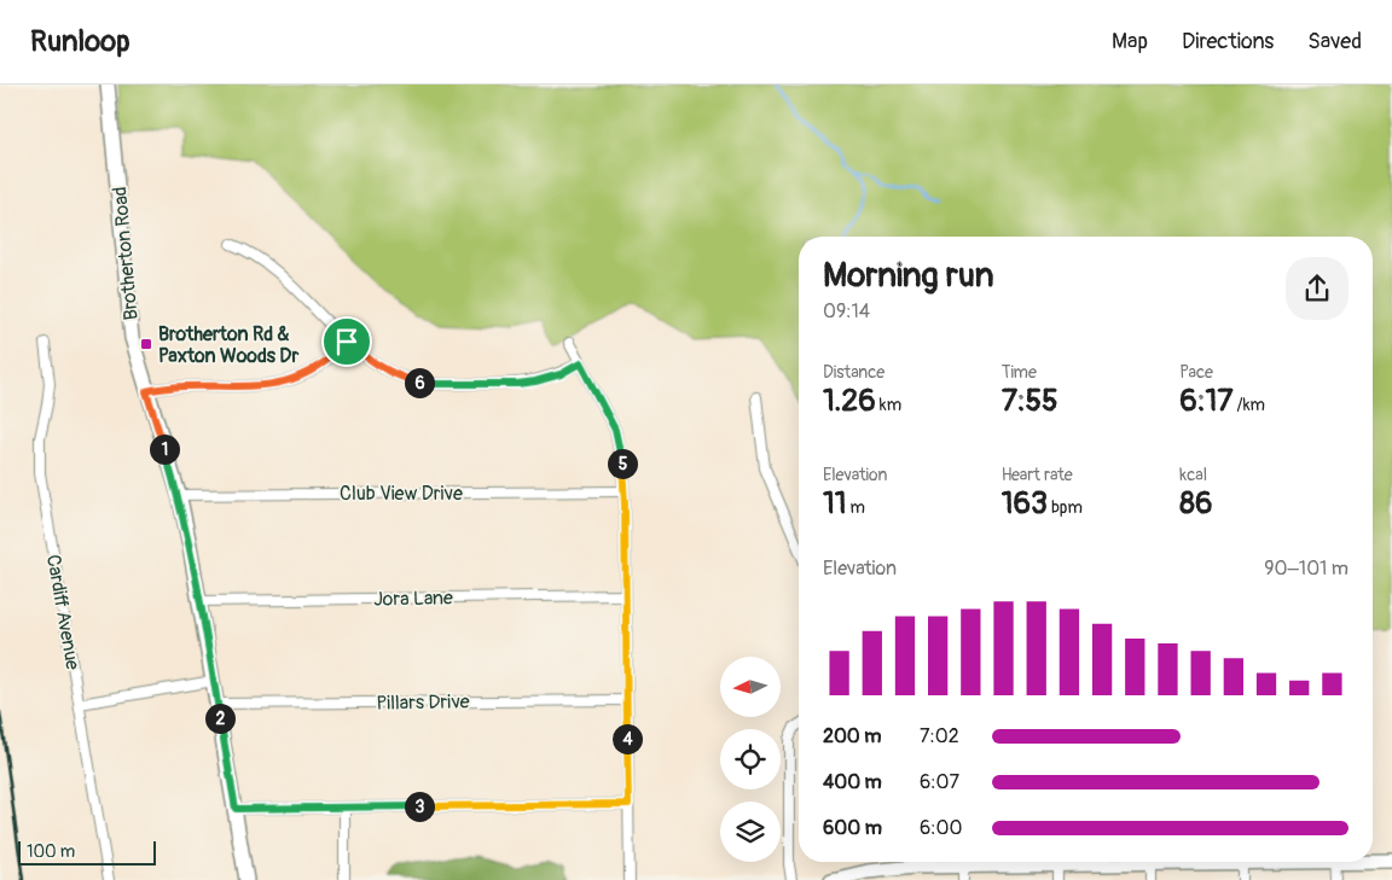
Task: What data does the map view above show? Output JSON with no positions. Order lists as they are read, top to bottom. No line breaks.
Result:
{"streets":{"street":["Brotherton Road","Club View Drive","Jora Lane","Cardiff Avenue","Pillars Drive"]},"crossings":[["Brotherton Road","Club View Drive"],["Brotherton Road","Jora Lane"],["Brotherton Road","Pillars Drive"]],"places":{"transit":["Brotherton Rd & Paxton Woods Dr"]},"scale_bar":"100 m","north":"left","page":{"header":"Runloop","nav":["Map","Directions","Saved"],"heading":["Morning run","09:14"],"stats":[["Distance","1.26 km"],["Time","7:55"],["Pace","6:17 /km"],["Elevation","11 m"],["Heart rate","163 bpm"],["kcal","86"]],"pins":["6","1","5","2","4","3"],"chart":["Elevation","90–101 m"],"list":[{"name":"200 m","note":"7:02"},{"name":"400 m","note":"6:07"},{"name":"600 m","note":"6:00"}],"scale":"100 m"}}
